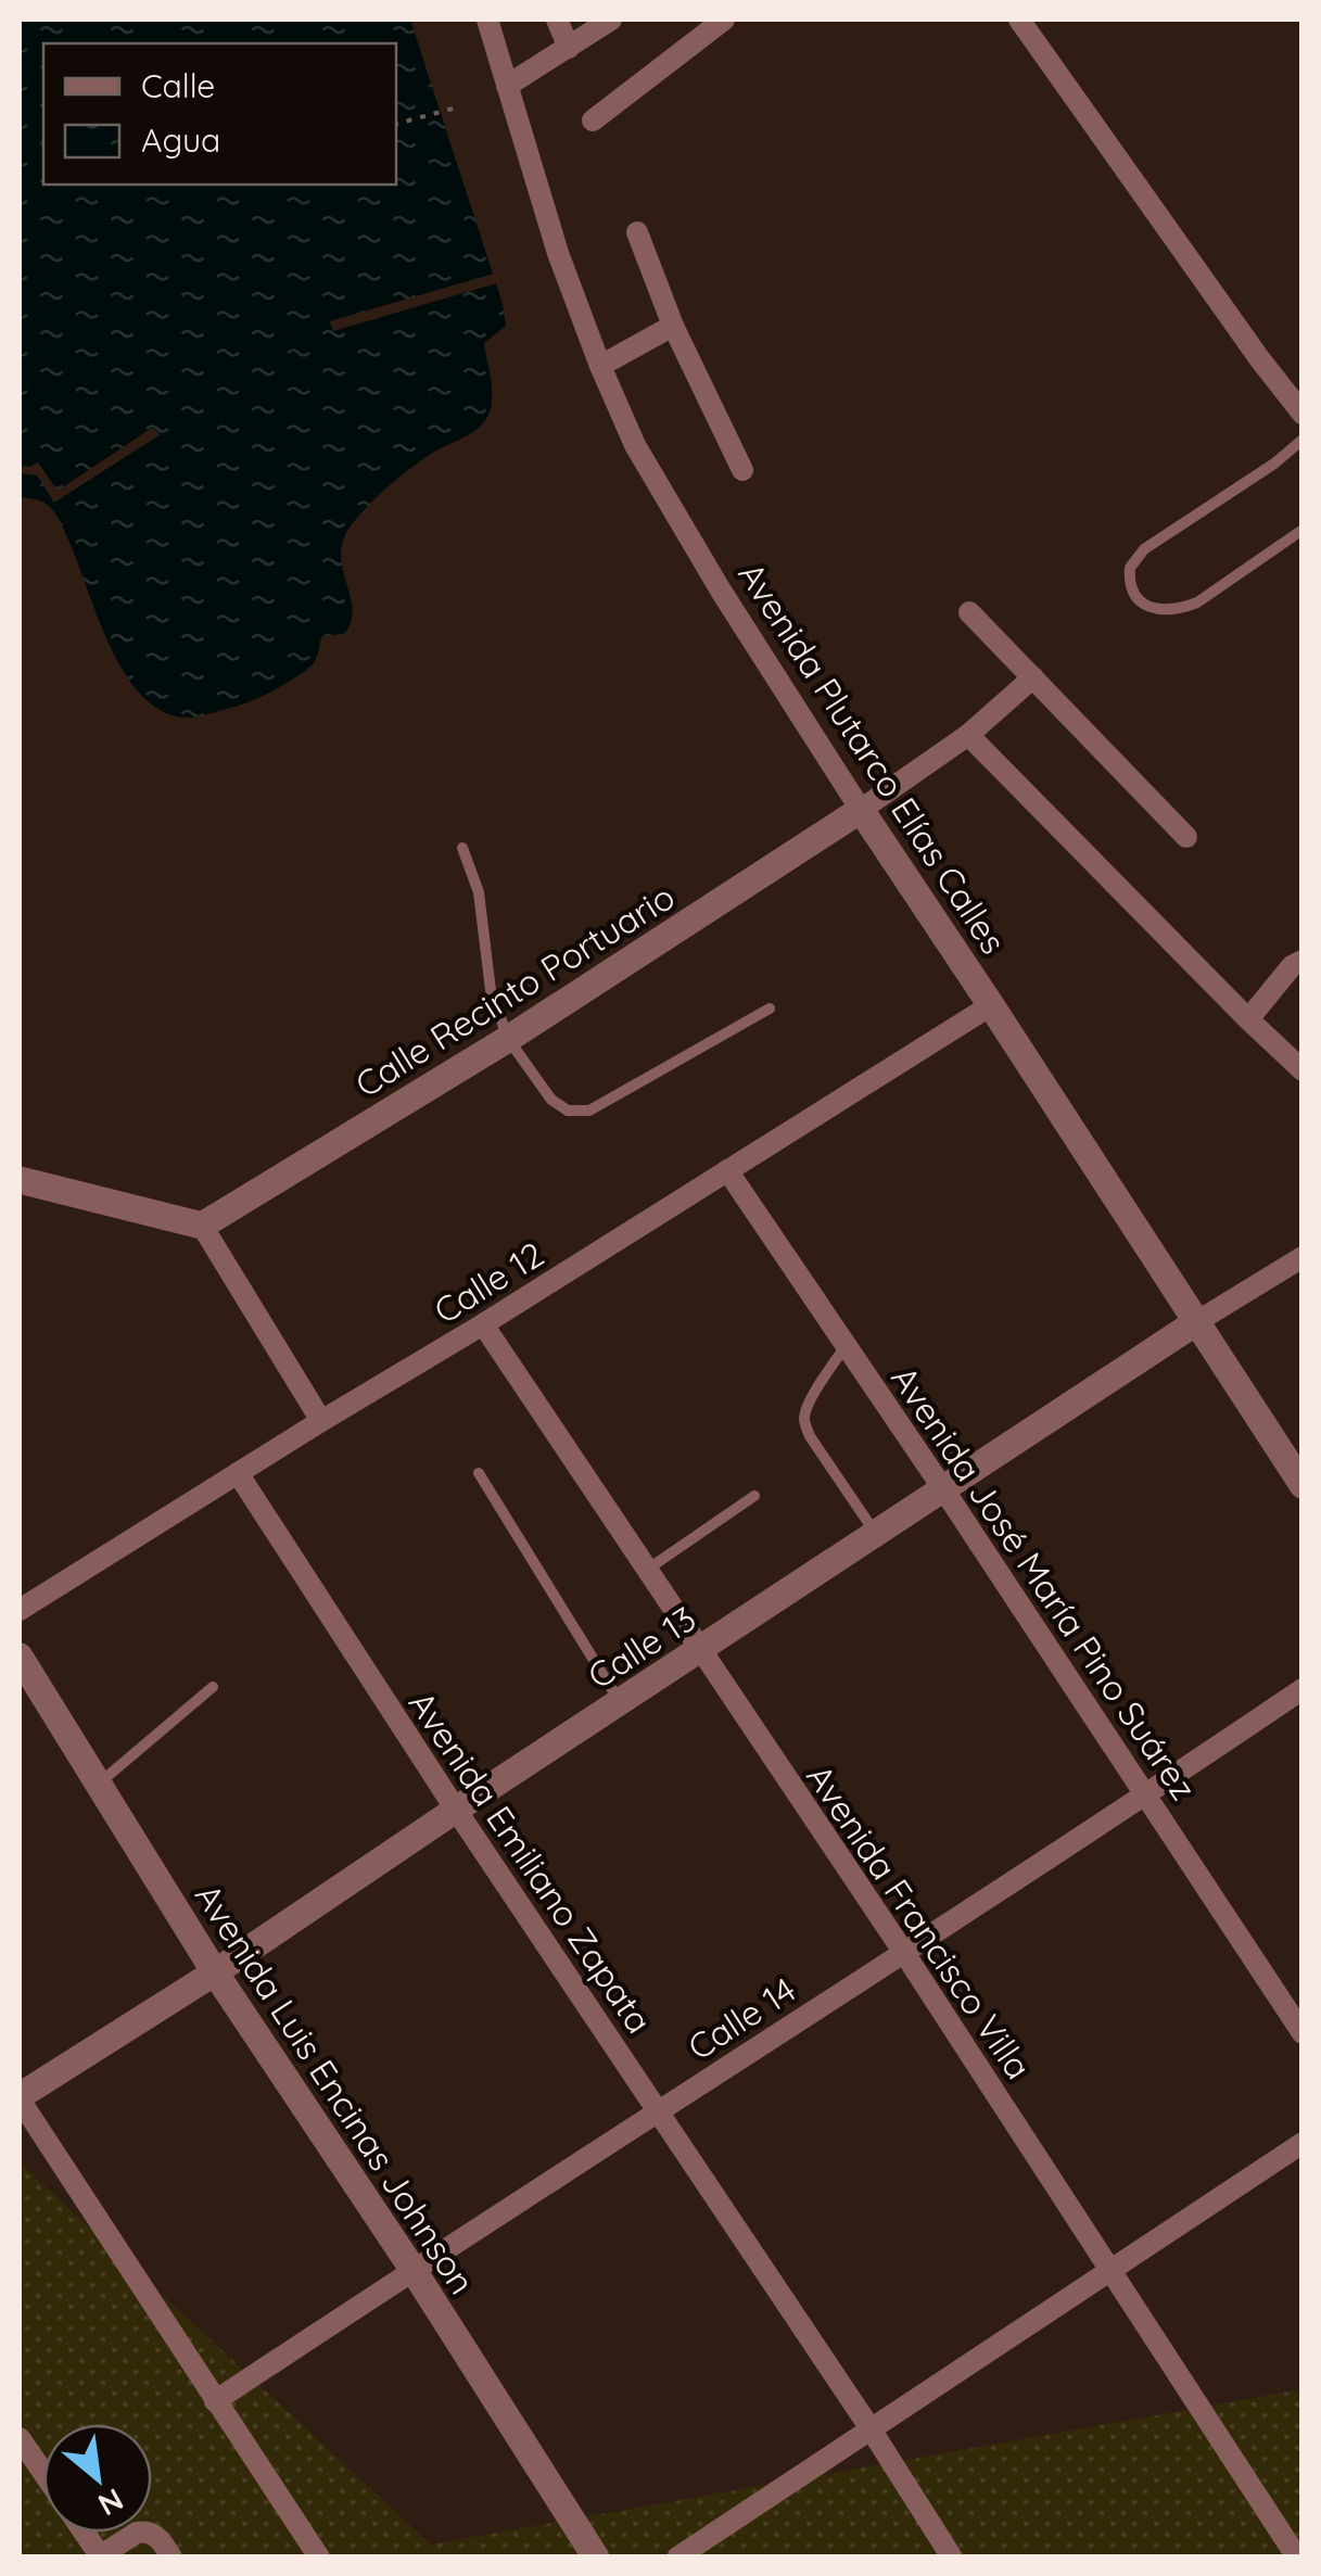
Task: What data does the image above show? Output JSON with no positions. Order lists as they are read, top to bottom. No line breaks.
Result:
{"streets":{"street":["Avenida Plutarco Elías Calles","Calle Recinto Portuario","Calle 12","Avenida José María Pino Suárez","Calle 13","Avenida Emiliano Zapata","Avenida Francisco Villa","Calle 14","Avenida Luis Encinas Johnson"]},"crossings":[["Avenida Plutarco Elías Calles","Calle Recinto Portuario"],["Avenida Plutarco Elías Calles","Calle 12"],["Avenida Plutarco Elías Calles","Calle 13"],["Calle 12","Avenida José María Pino Suárez"],["Calle 12","Avenida Emiliano Zapata"],["Calle 12","Avenida Francisco Villa"],["Avenida José María Pino Suárez","Calle 13"],["Avenida José María Pino Suárez","Calle 14"],["Calle 13","Avenida Emiliano Zapata"],["Calle 13","Avenida Francisco Villa"],["Calle 13","Avenida Luis Encinas Johnson"],["Avenida Emiliano Zapata","Calle 14"],["Avenida Francisco Villa","Calle 14"],["Calle 14","Avenida Luis Encinas Johnson"]],"legend":["Calle","Agua"],"north":"bottom right"}
